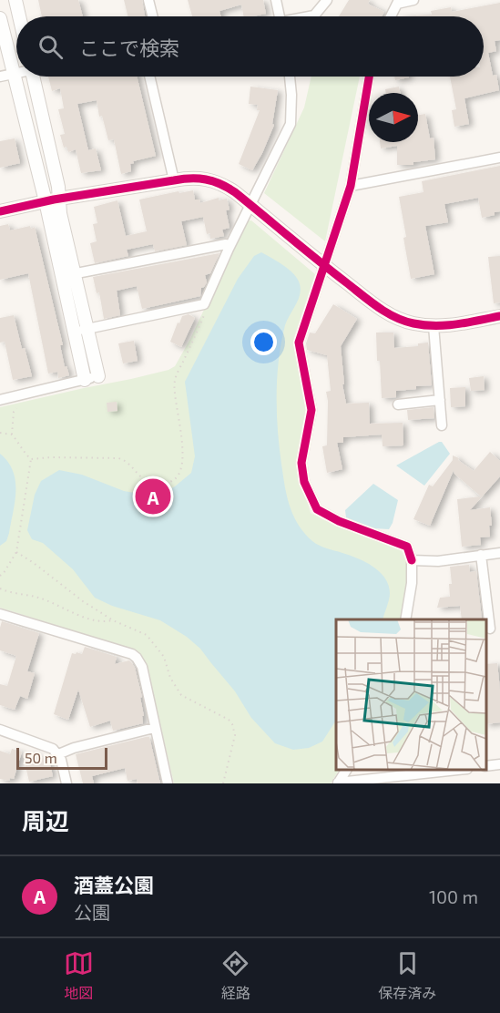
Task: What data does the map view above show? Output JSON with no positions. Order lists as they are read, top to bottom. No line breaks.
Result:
{"scale_bar":"50 m","north":"right","page":{"search":"ここで検索","pins":"A","scale":"50 m","heading":"周辺","list":[{"mark":"A","name":"酒蓋公園","note":"公園","value":"100 m"}],"nav":["地図","経路","保存済み"]}}
